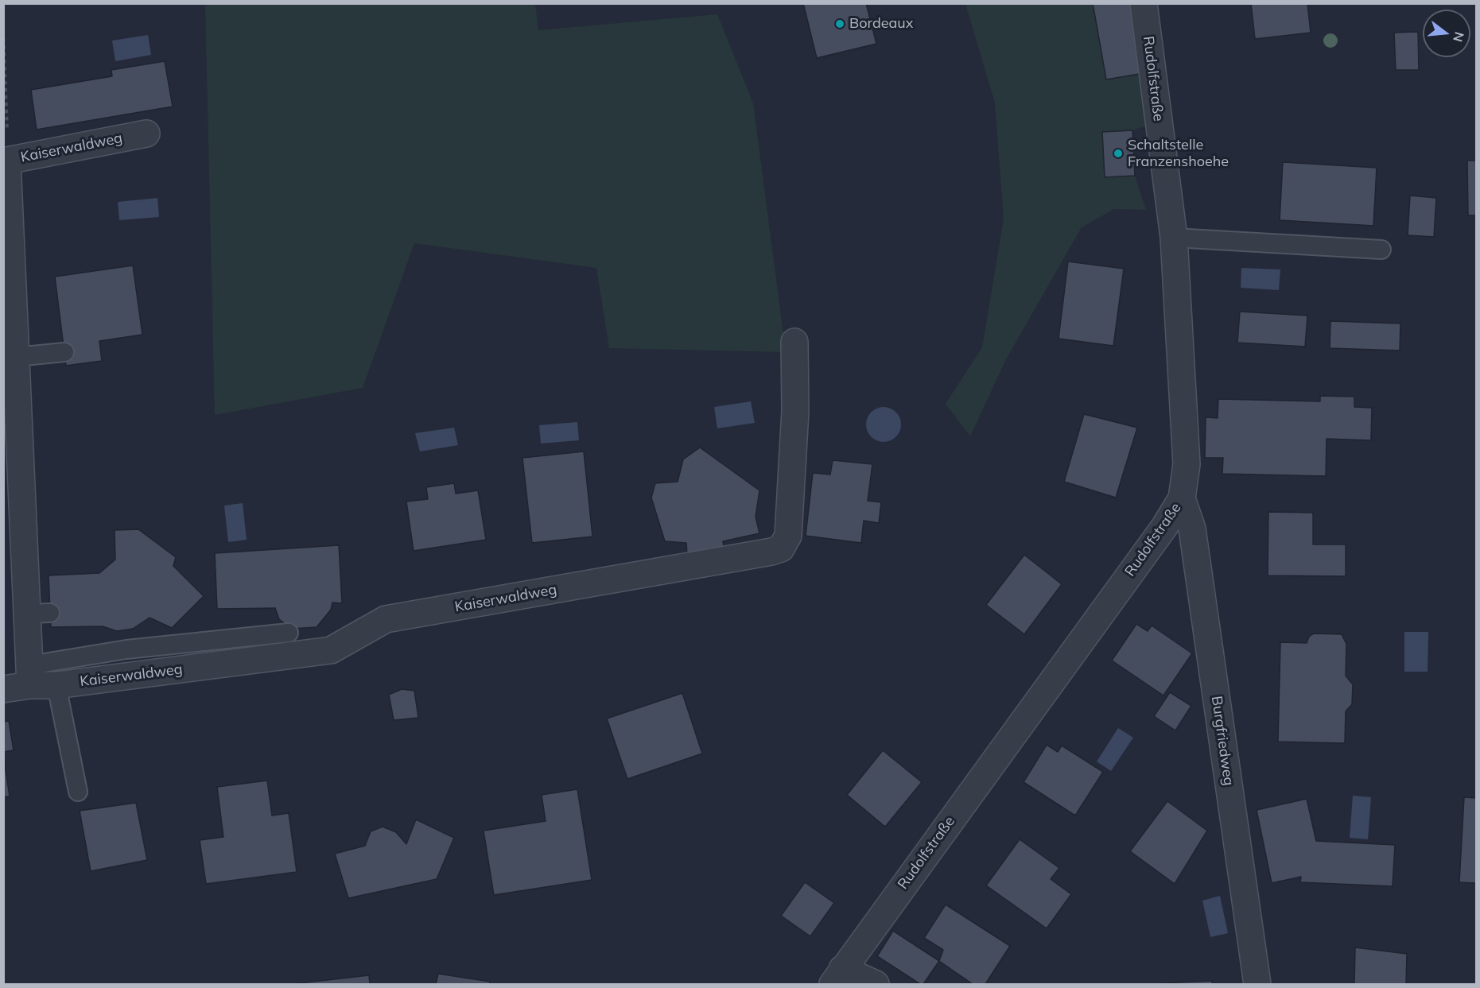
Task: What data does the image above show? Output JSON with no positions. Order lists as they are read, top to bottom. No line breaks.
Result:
{"streets":{"street":["Rudolfstraße","Kaiserwaldweg","Burgfriedweg"]},"crossings":[["Rudolfstraße","Burgfriedweg"]],"places":["Bordeaux","Schaltstelle Franzenshoehe"],"north":"right"}
